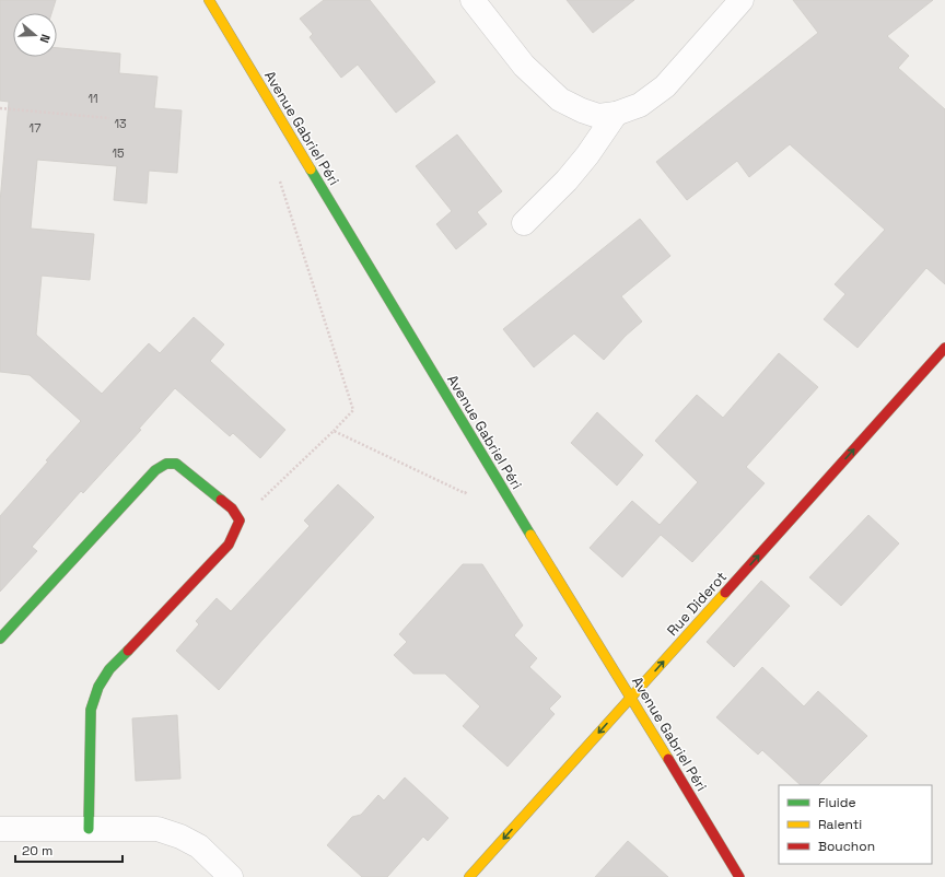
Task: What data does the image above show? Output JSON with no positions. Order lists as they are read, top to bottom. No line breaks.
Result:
{"streets":{"street":["Avenue Gabriel Péri","Rue Diderot"]},"crossings":[["Avenue Gabriel Péri","Rue Diderot"]],"house_numbers":["11","13","17","15"],"legend":["Fluide","Ralenti","Bouchon"],"scale_bar":"20 m","north":"right"}
